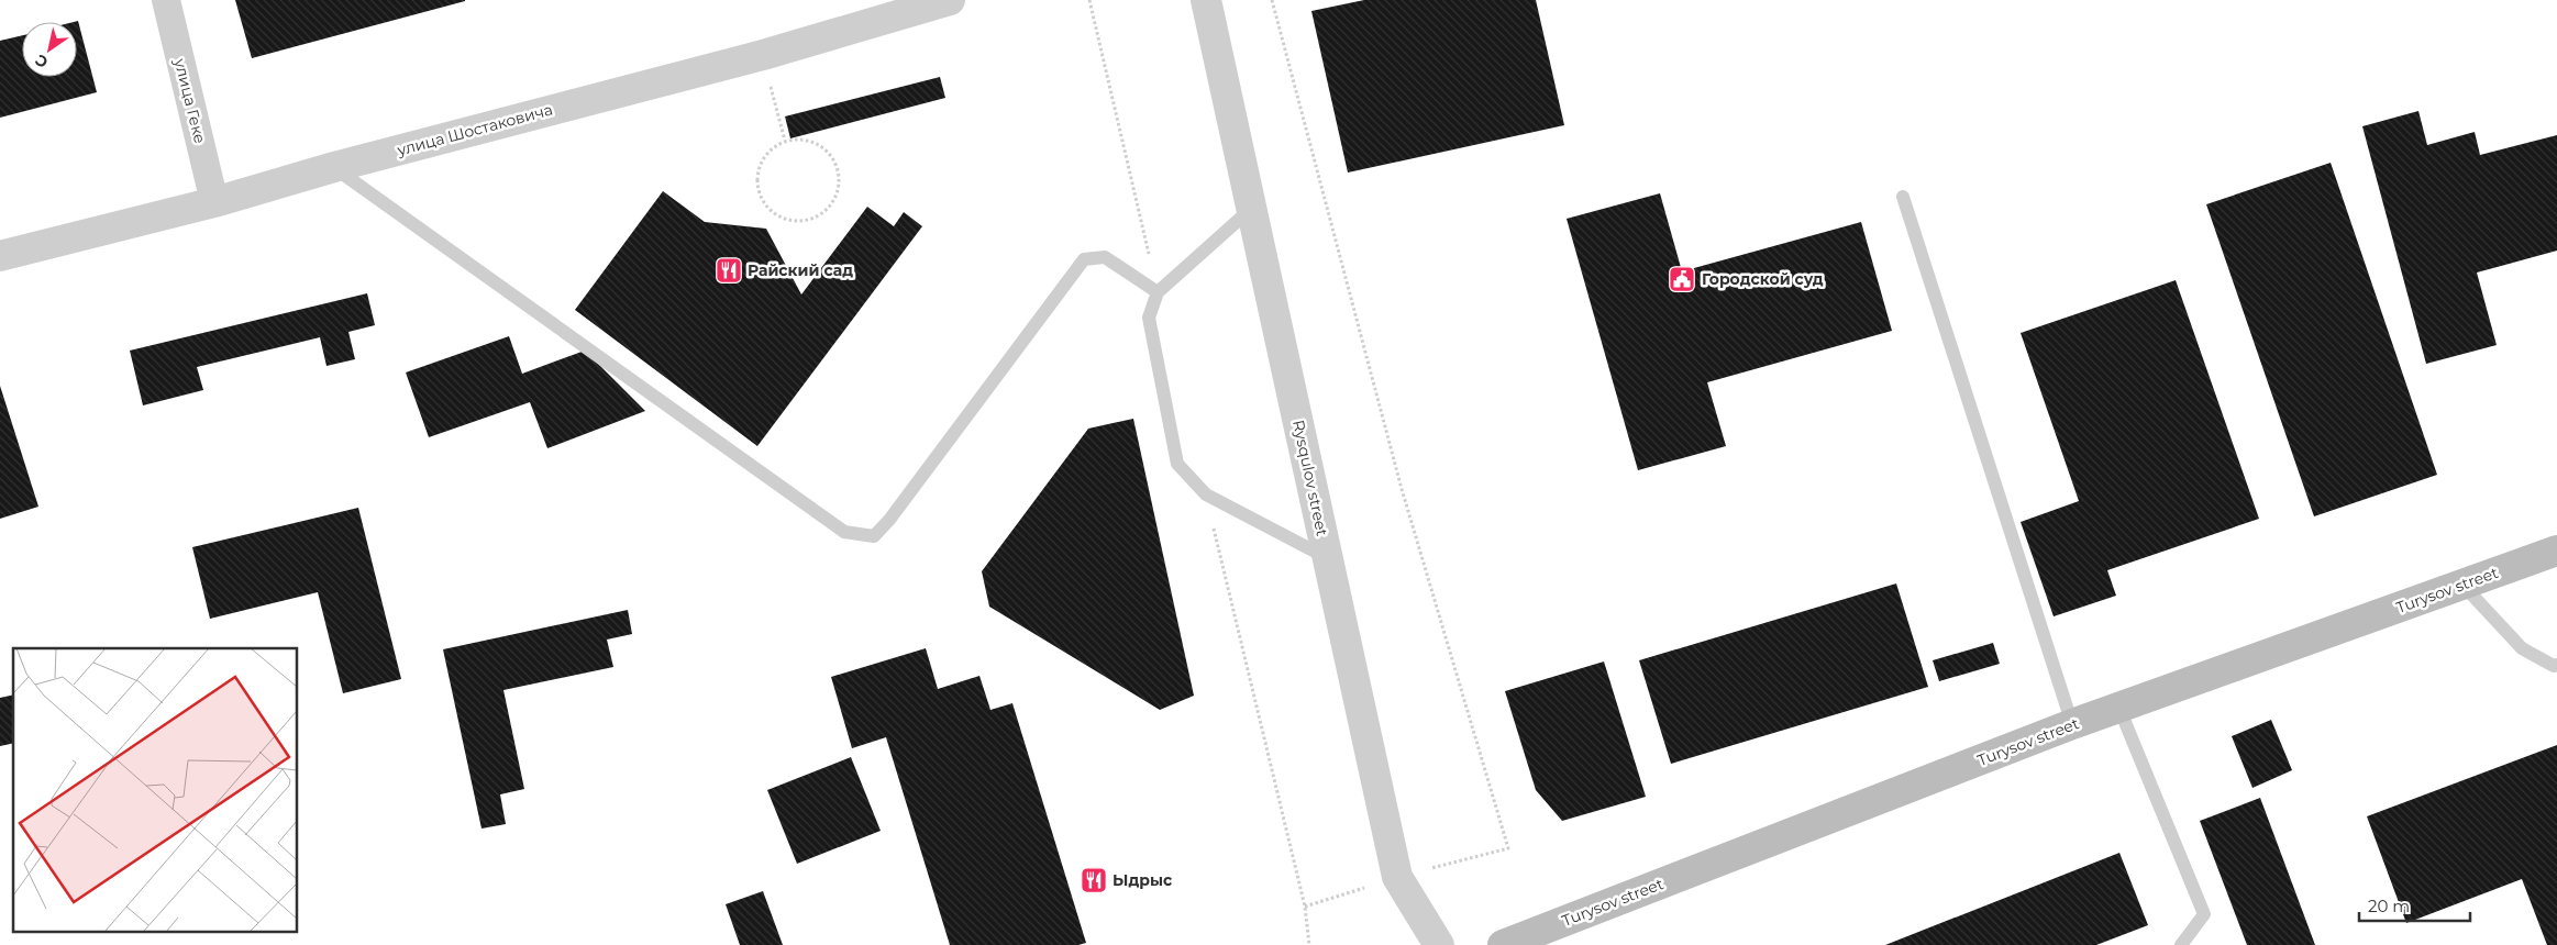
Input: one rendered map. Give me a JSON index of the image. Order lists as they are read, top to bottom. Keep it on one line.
{"streets":{"main road":["Turysov street"],"street":["улица Геке","улица Шостаковича","Rysqulov street"]},"crossings":[["улица Геке","улица Шостаковича"]],"places":{"restaurant":["Райский сад","Ыдрыс"],"public building":["Городской суд"]},"scale_bar":"20 m","north":"bottom left"}
